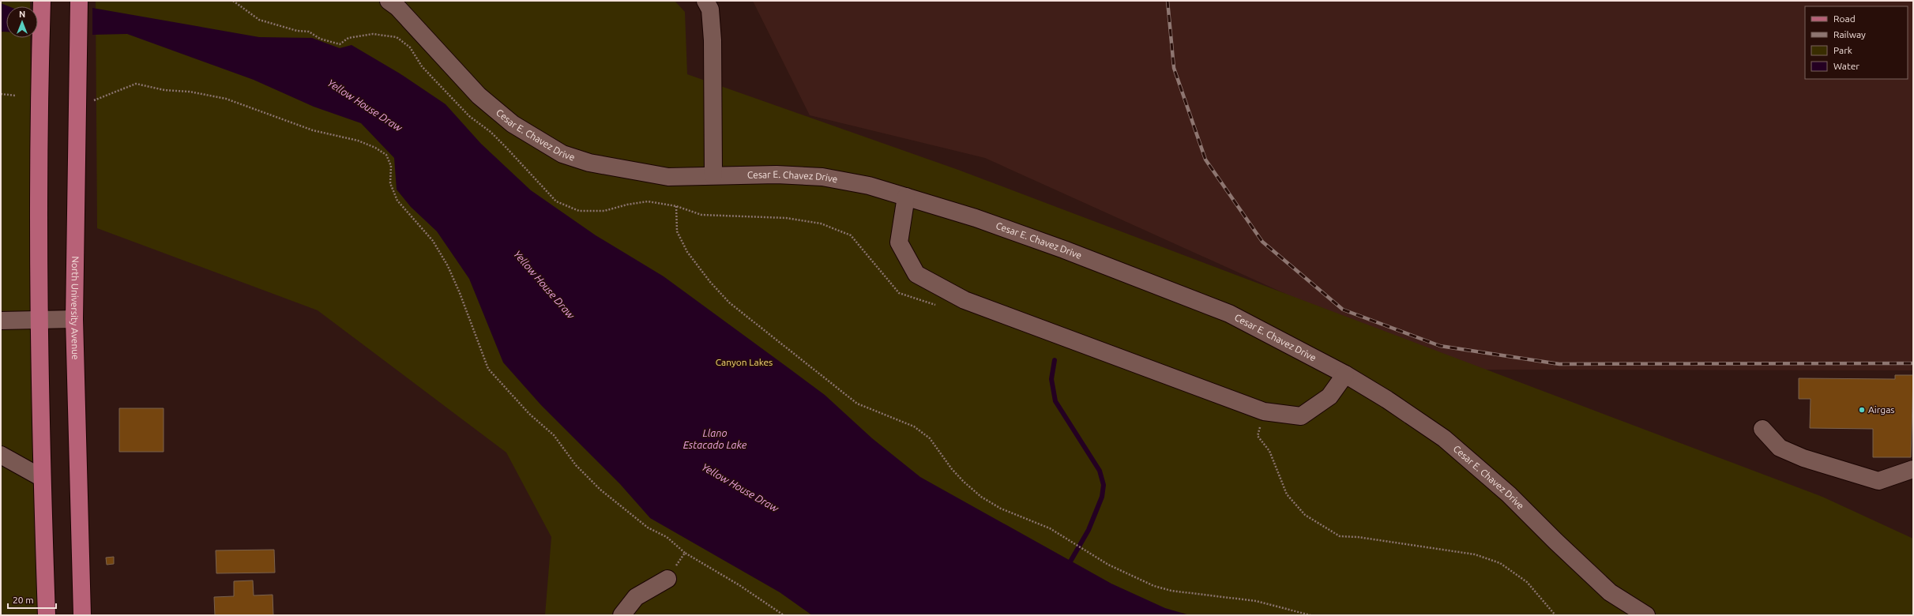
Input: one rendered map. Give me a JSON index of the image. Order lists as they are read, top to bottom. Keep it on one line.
{"streets":{"main road":["North University Avenue"],"street":["Cesar E. Chavez Drive"]},"water":["Yellow House Draw","Llano Estacado Lake"],"parks":["Canyon Lakes"],"places":["Airgas"],"legend":["Road","Railway","Park","Water"],"scale_bar":"20 m","north":"top"}
